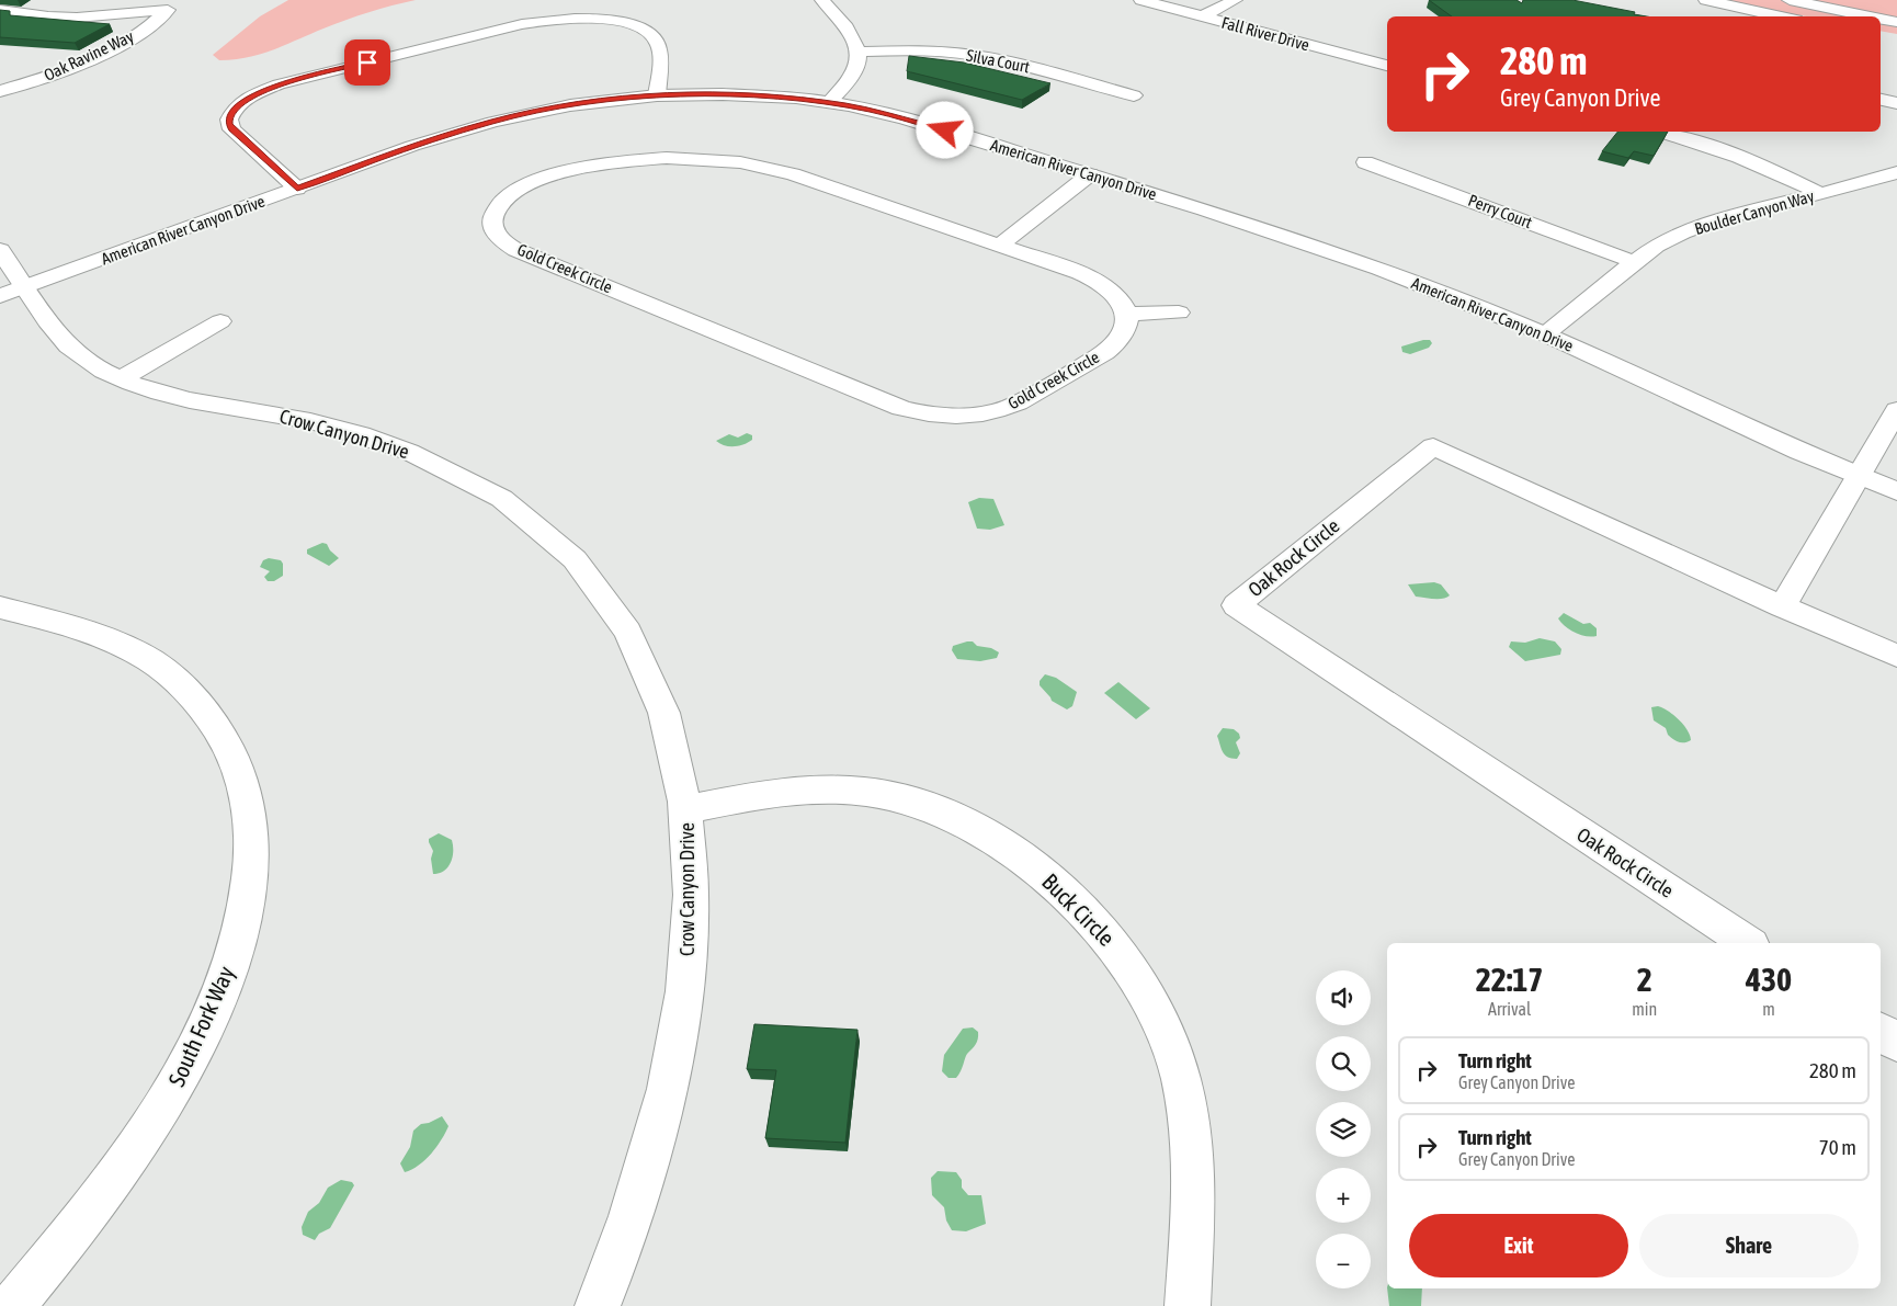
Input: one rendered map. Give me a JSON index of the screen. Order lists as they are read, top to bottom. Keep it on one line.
{"streets":{"street":["Fall River Drive","Oak Ravine Way","Silva Court","American River Canyon Drive","Perry Court","Boulder Canyon Way","Gold Creek Circle","Crow Canyon Drive","Oak Rock Circle","Buck Circle","South Fork Way"]},"crossings":[["American River Canyon Drive","Boulder Canyon Way"],["American River Canyon Drive","Crow Canyon Drive"],["Perry Court","Boulder Canyon Way"],["Crow Canyon Drive","Buck Circle"]],"page":{"turn":["280 m","Grey Canyon Drive"],"eta":["22:17","Arrival","2","min","430","m"],"map_buttons":["+","−"],"list":[{"name":"Turn right","note":"Grey Canyon Drive","value":"280 m"},{"name":"Turn right","note":"Grey Canyon Drive","value":"70 m"}],"buttons":["Exit","Share"]}}
